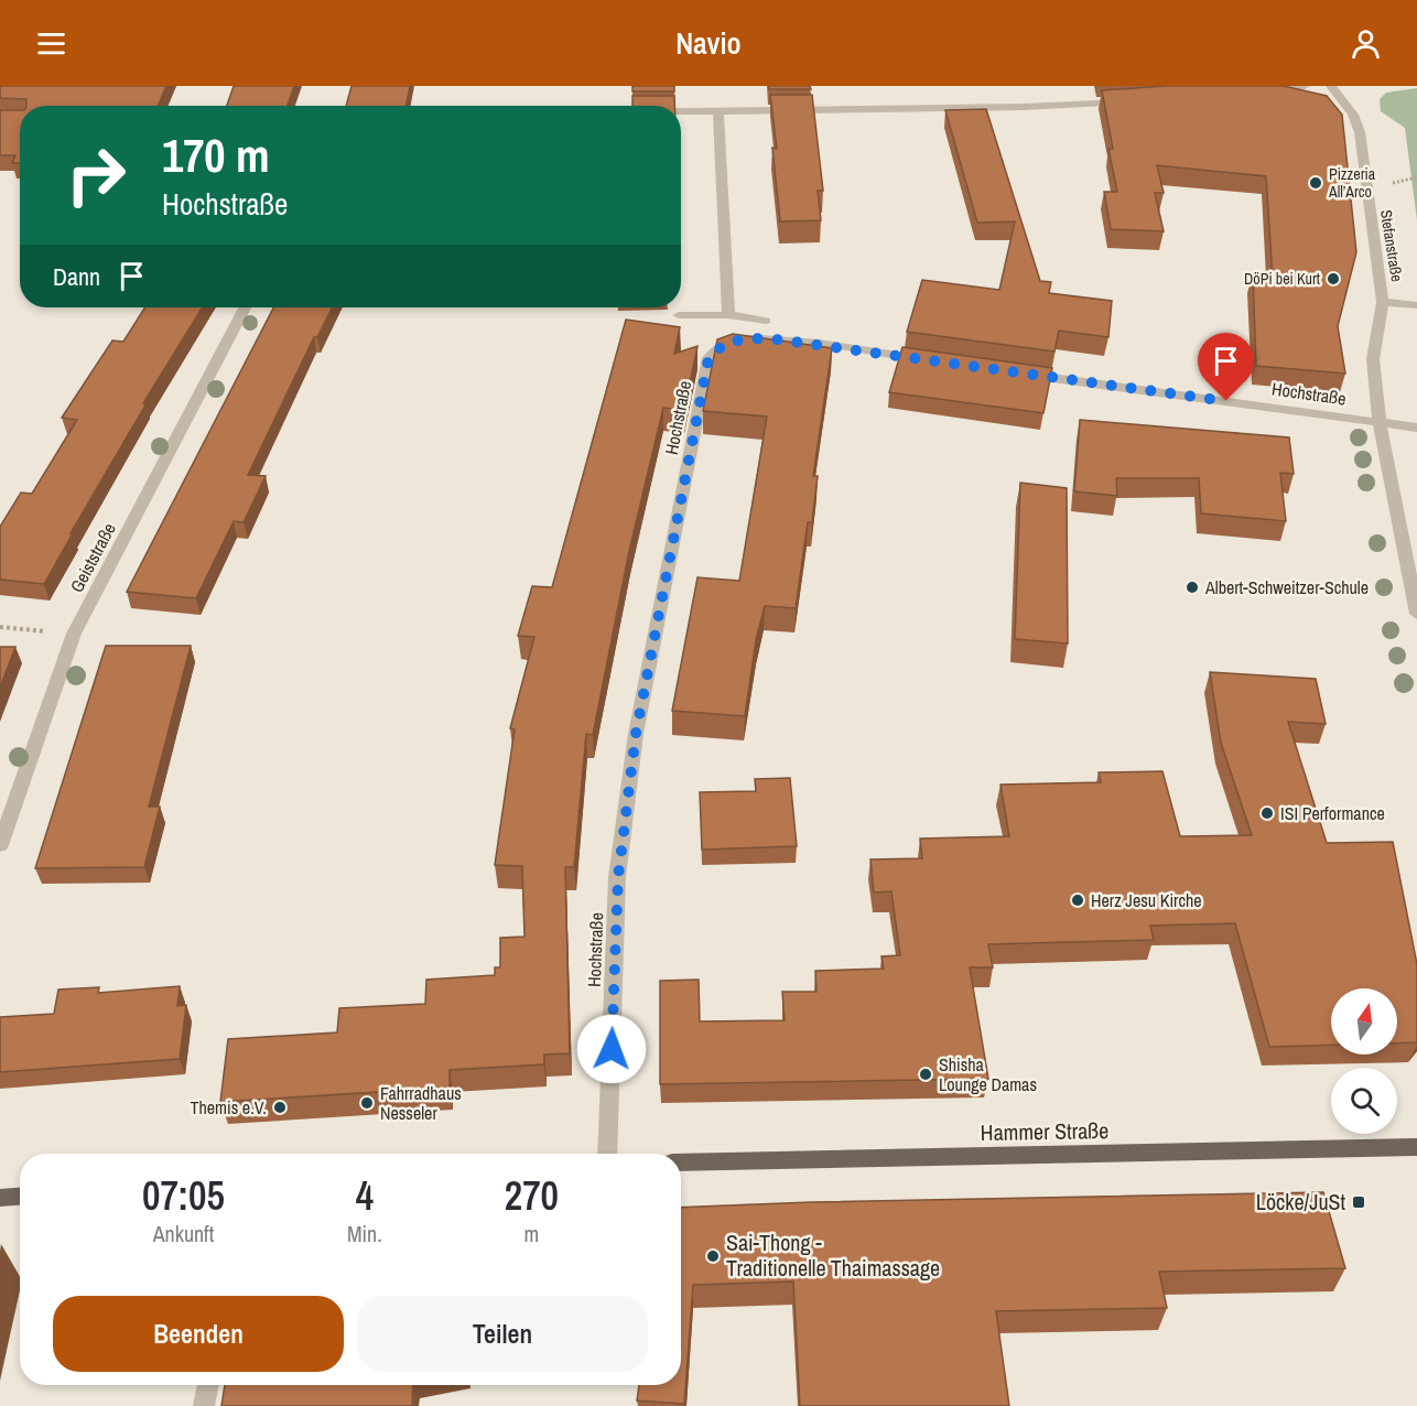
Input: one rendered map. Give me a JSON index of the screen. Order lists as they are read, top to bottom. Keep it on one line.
{"streets":{"main road":["Hammer Straße"],"street":["Stefanstraße","Hochstraße","Geiststraße"]},"crossings":[["Stefanstraße","Hochstraße"]],"places":{"other":["Pizzeria All’Arco","DöPi bei Kurt","Albert-Schweitzer-Schule","ISI Performance","Herz Jesu Kirche","Shisha Lounge Damas","Fahrradhaus Nesseler","Themis e.V.","Sai-Thong - Traditionelle Thaimassage"],"transit":["Löcke/JuSt"]},"north":"top","page":{"header":"Navio","turn":["170 m","Hochstraße"],"then":"Dann","eta":["07:05","Ankunft","4","Min.","270","m"],"buttons":["Beenden","Teilen"]}}
